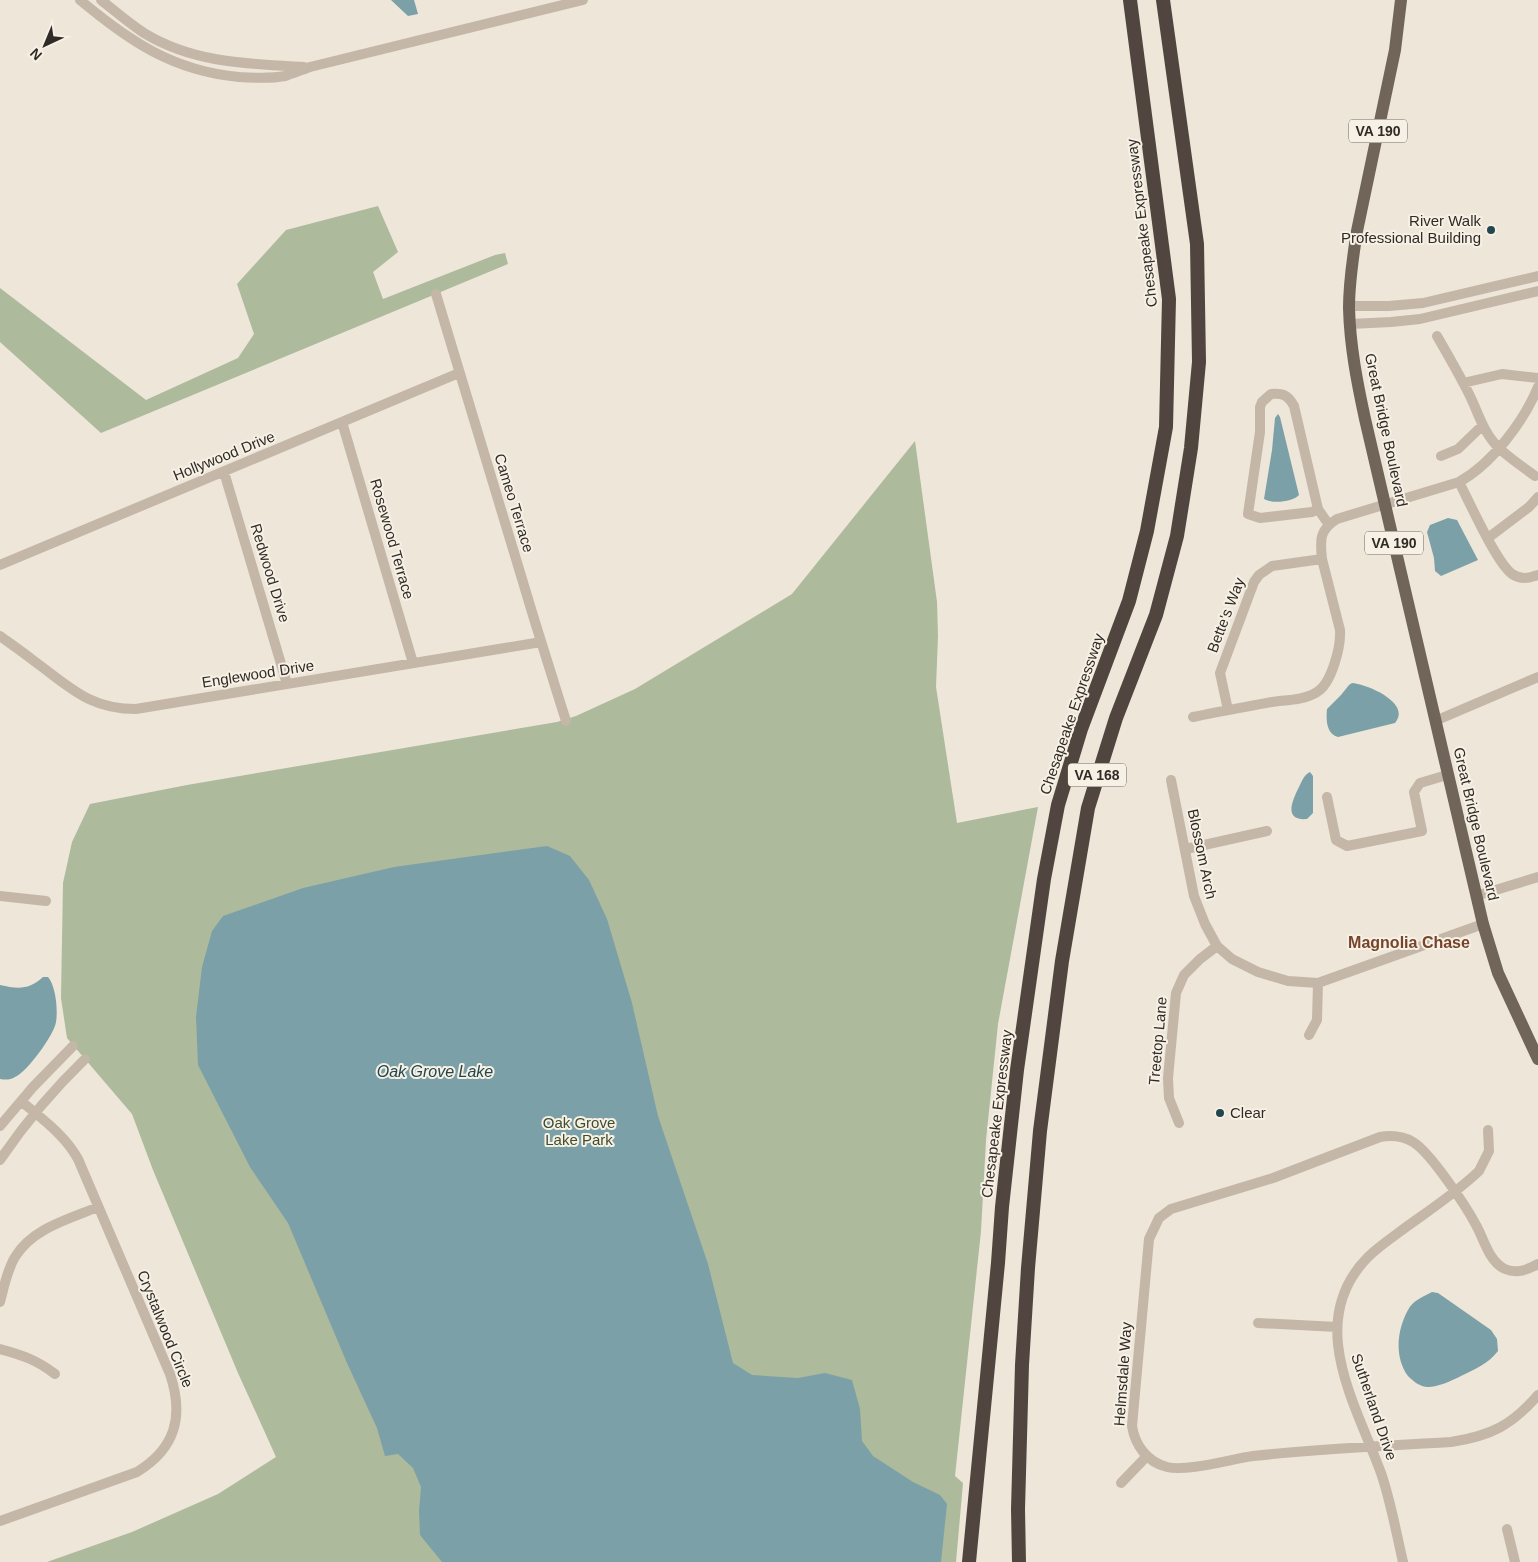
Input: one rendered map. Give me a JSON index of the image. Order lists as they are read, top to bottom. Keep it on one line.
{"streets":{"highway":["Chesapeake Expressway","VA 168"],"main road":["VA 190","Great Bridge Boulevard"],"street":["Hollywood Drive","Cameo Terrace","Rosewood Terrace","Redwood Drive","Bette's Way","Englewood Drive","Blossom Arch","Treetop Lane","Crystalwood Circle","Helmsdale Way","Sutherland Drive"]},"crossings":[["Great Bridge Boulevard","Blossom Arch"],["Hollywood Drive","Cameo Terrace"],["Hollywood Drive","Rosewood Terrace"],["Hollywood Drive","Redwood Drive"],["Cameo Terrace","Englewood Drive"],["Rosewood Terrace","Englewood Drive"],["Redwood Drive","Englewood Drive"],["Blossom Arch","Treetop Lane"],["Helmsdale Way","Sutherland Drive"]],"districts":["Magnolia Chase"],"water":["Oak Grove Lake"],"parks":["Oak Grove Lake Park"],"places":["River Walk Professional Building","Clear"],"north":"bottom left"}
